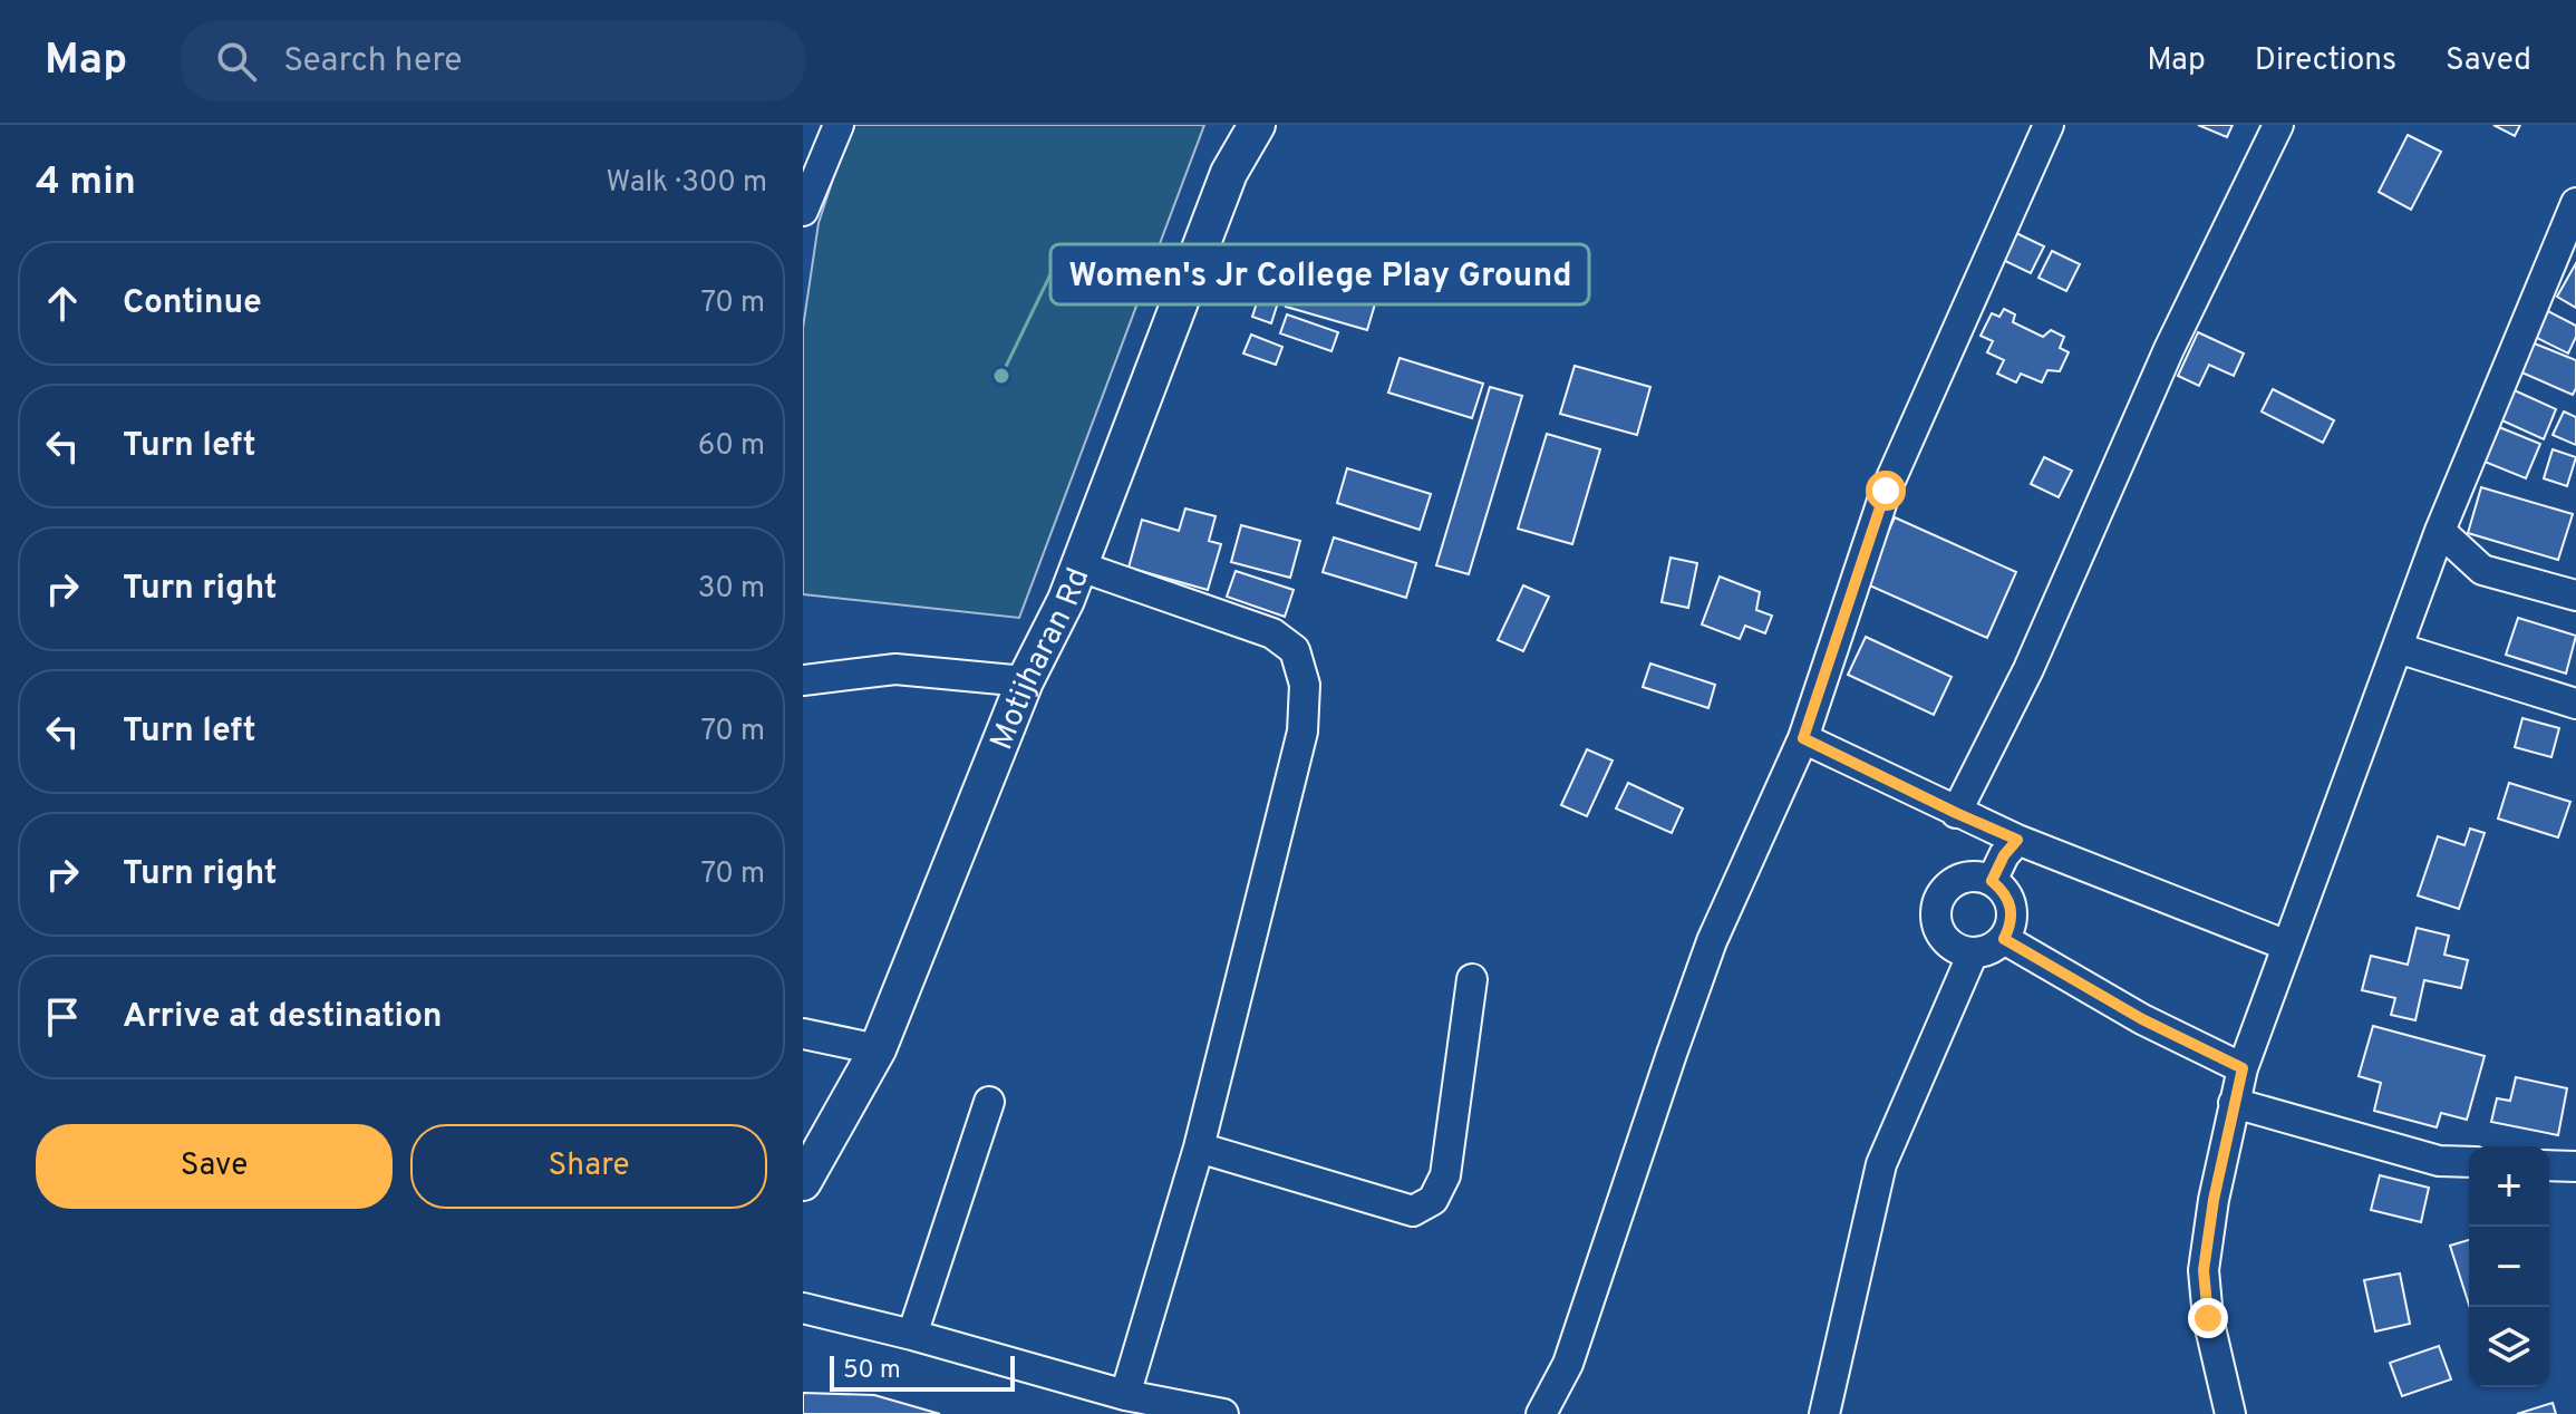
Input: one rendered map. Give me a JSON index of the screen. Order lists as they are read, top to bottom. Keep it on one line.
{"streets":{"main road":["Motijharan Rd"]},"places":["Women's Jr College Play Ground"],"scale_bar":"50 m","page":{"header":"Map","search":"Search here","nav":["Map","Directions","Saved"],"heading":["4 min","Walk · 300 m"],"list":[["Continue","70 m"],["Turn left","60 m"],["Turn right","30 m"],["Turn left","70 m"],["Turn right","70 m"],"Arrive at destination"],"buttons":["Save","Share"],"map_buttons":["+","−"],"scale":"50 m"}}
